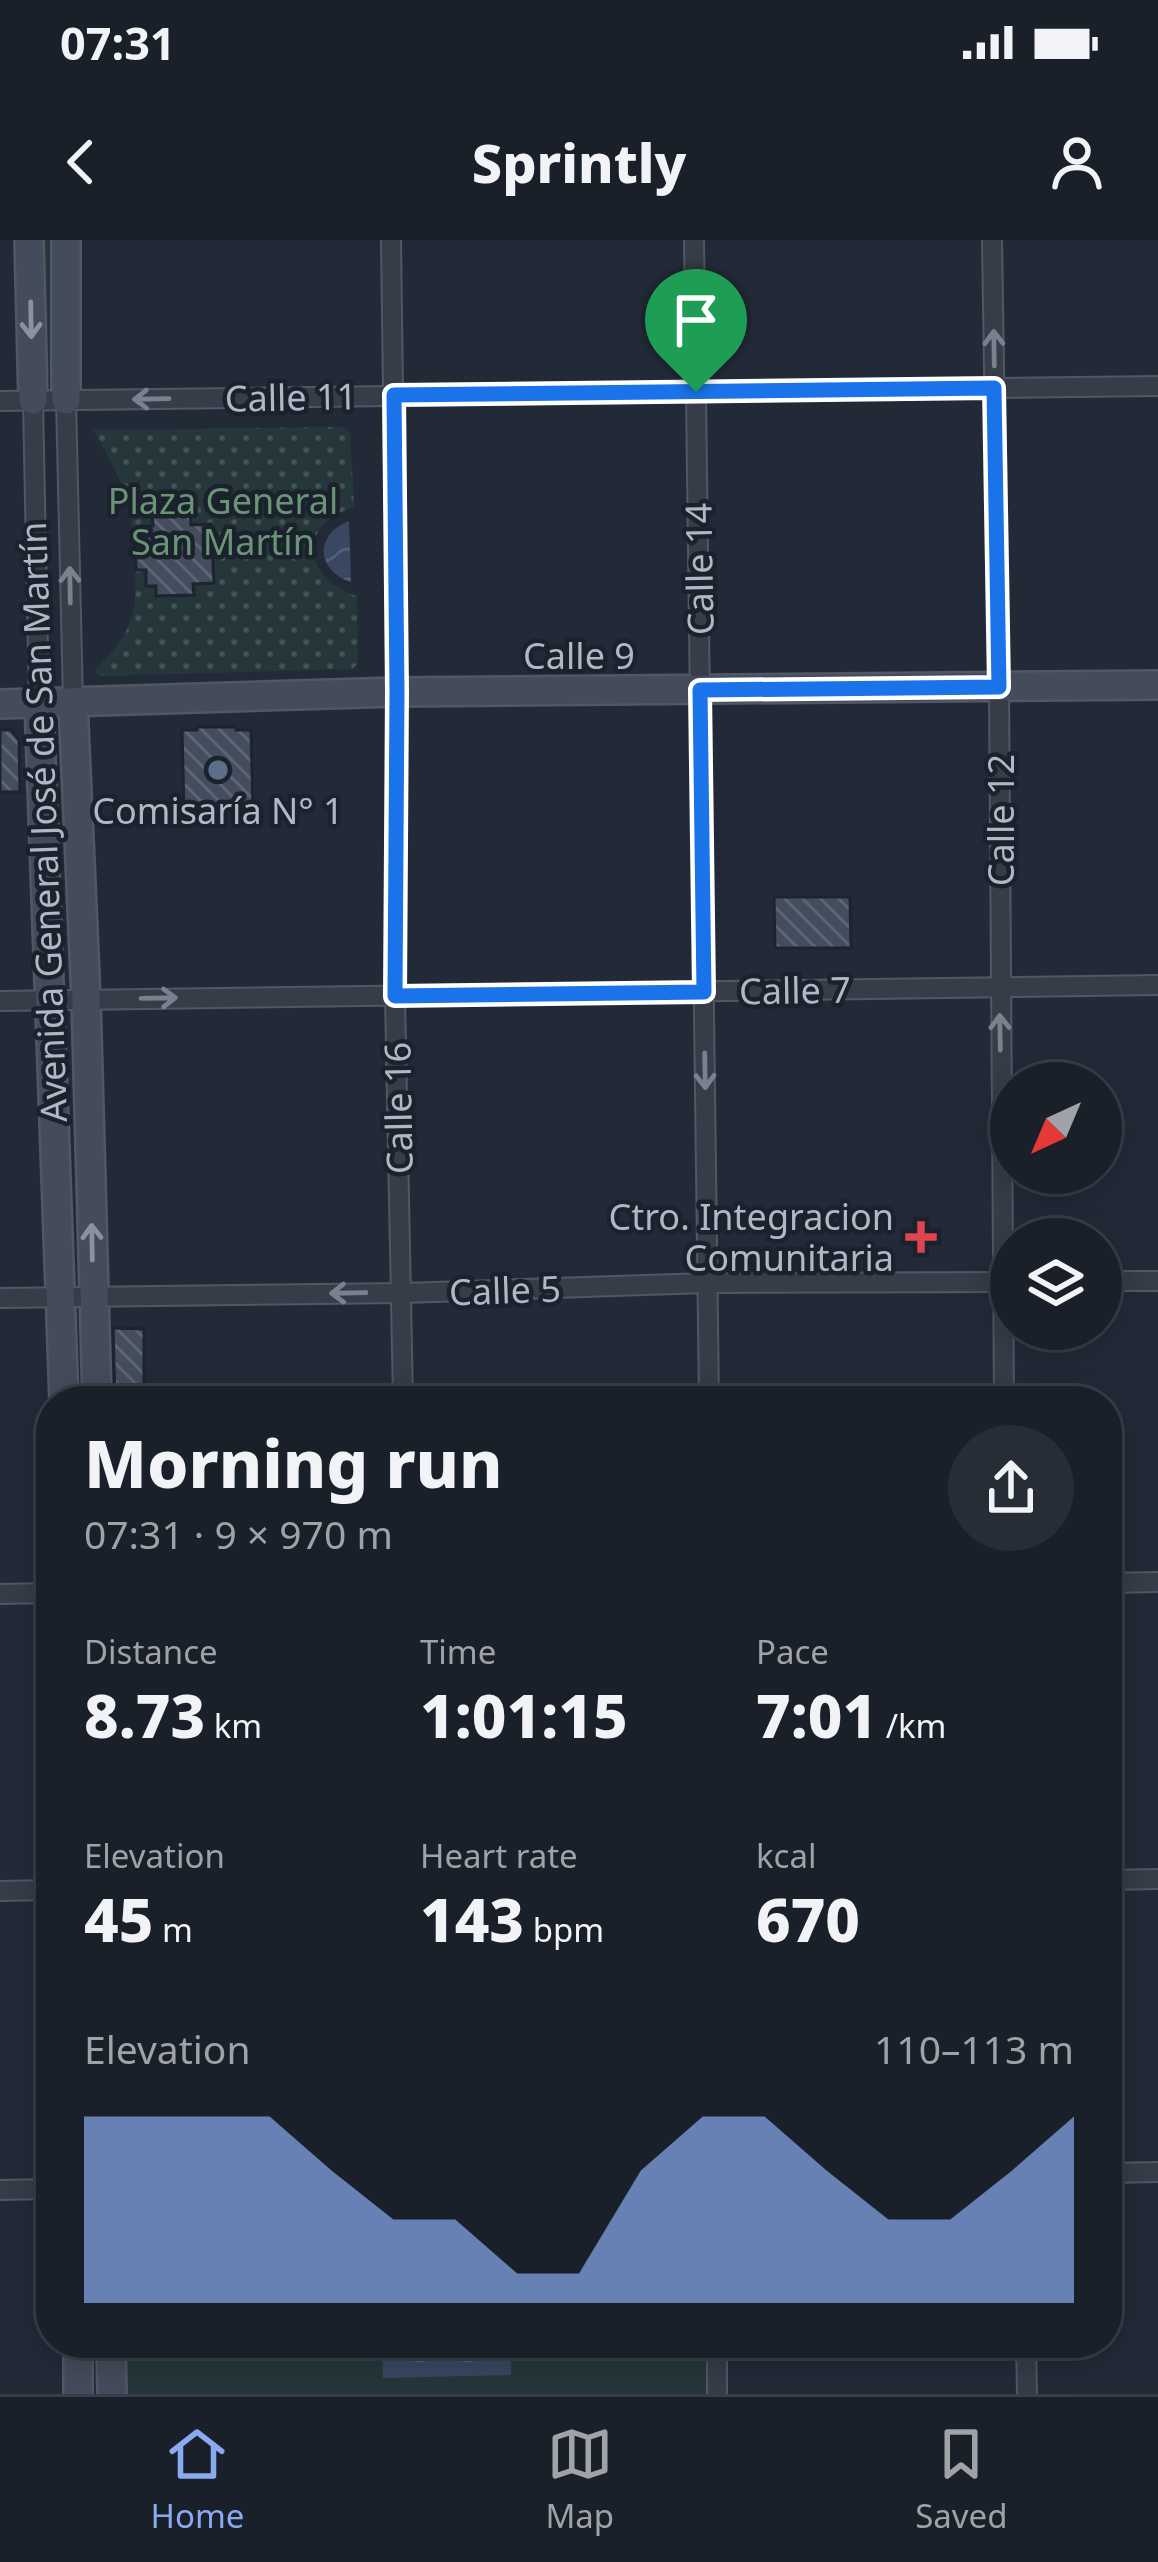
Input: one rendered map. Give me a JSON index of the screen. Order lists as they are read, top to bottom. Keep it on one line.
{"streets":{"main road":["Calle 9","Avenida General José de San Martín"],"street":["Calle 11","Calle 14","Calle 12","Calle 7","Calle 16","Calle 5"]},"crossings":[["Calle 11","Calle 14"],["Calle 11","Calle 12"],["Calle 11","Avenida General José de San Martín"],["Calle 11","Calle 16"],["Calle 14","Calle 9"],["Calle 14","Calle 7"],["Calle 14","Calle 5"],["Calle 9","Calle 12"],["Calle 9","Avenida General José de San Martín"],["Calle 9","Calle 16"],["Calle 12","Calle 7"],["Avenida General José de San Martín","Calle 7"],["Avenida General José de San Martín","Calle 5"],["Calle 7","Calle 16"],["Calle 16","Calle 5"]],"one_way":["Calle 12"],"parks":["Plaza General San Martín"],"places":{"other":["Comisaría N° 1"],"health":["Ctro. Integracion Comunitaria"]},"north":"bottom left","page":{"status":"07:31","header":"Sprintly","heading":["Morning run","07:31 · 9 × 970 m"],"stats":[["Distance","8.73 km"],["Time","1:01:15"],["Pace","7:01 /km"],["Elevation","45 m"],["Heart rate","143 bpm"],["kcal","670"]],"chart":["Elevation","110–113 m"],"tabs":["Home","Map","Saved"]}}
